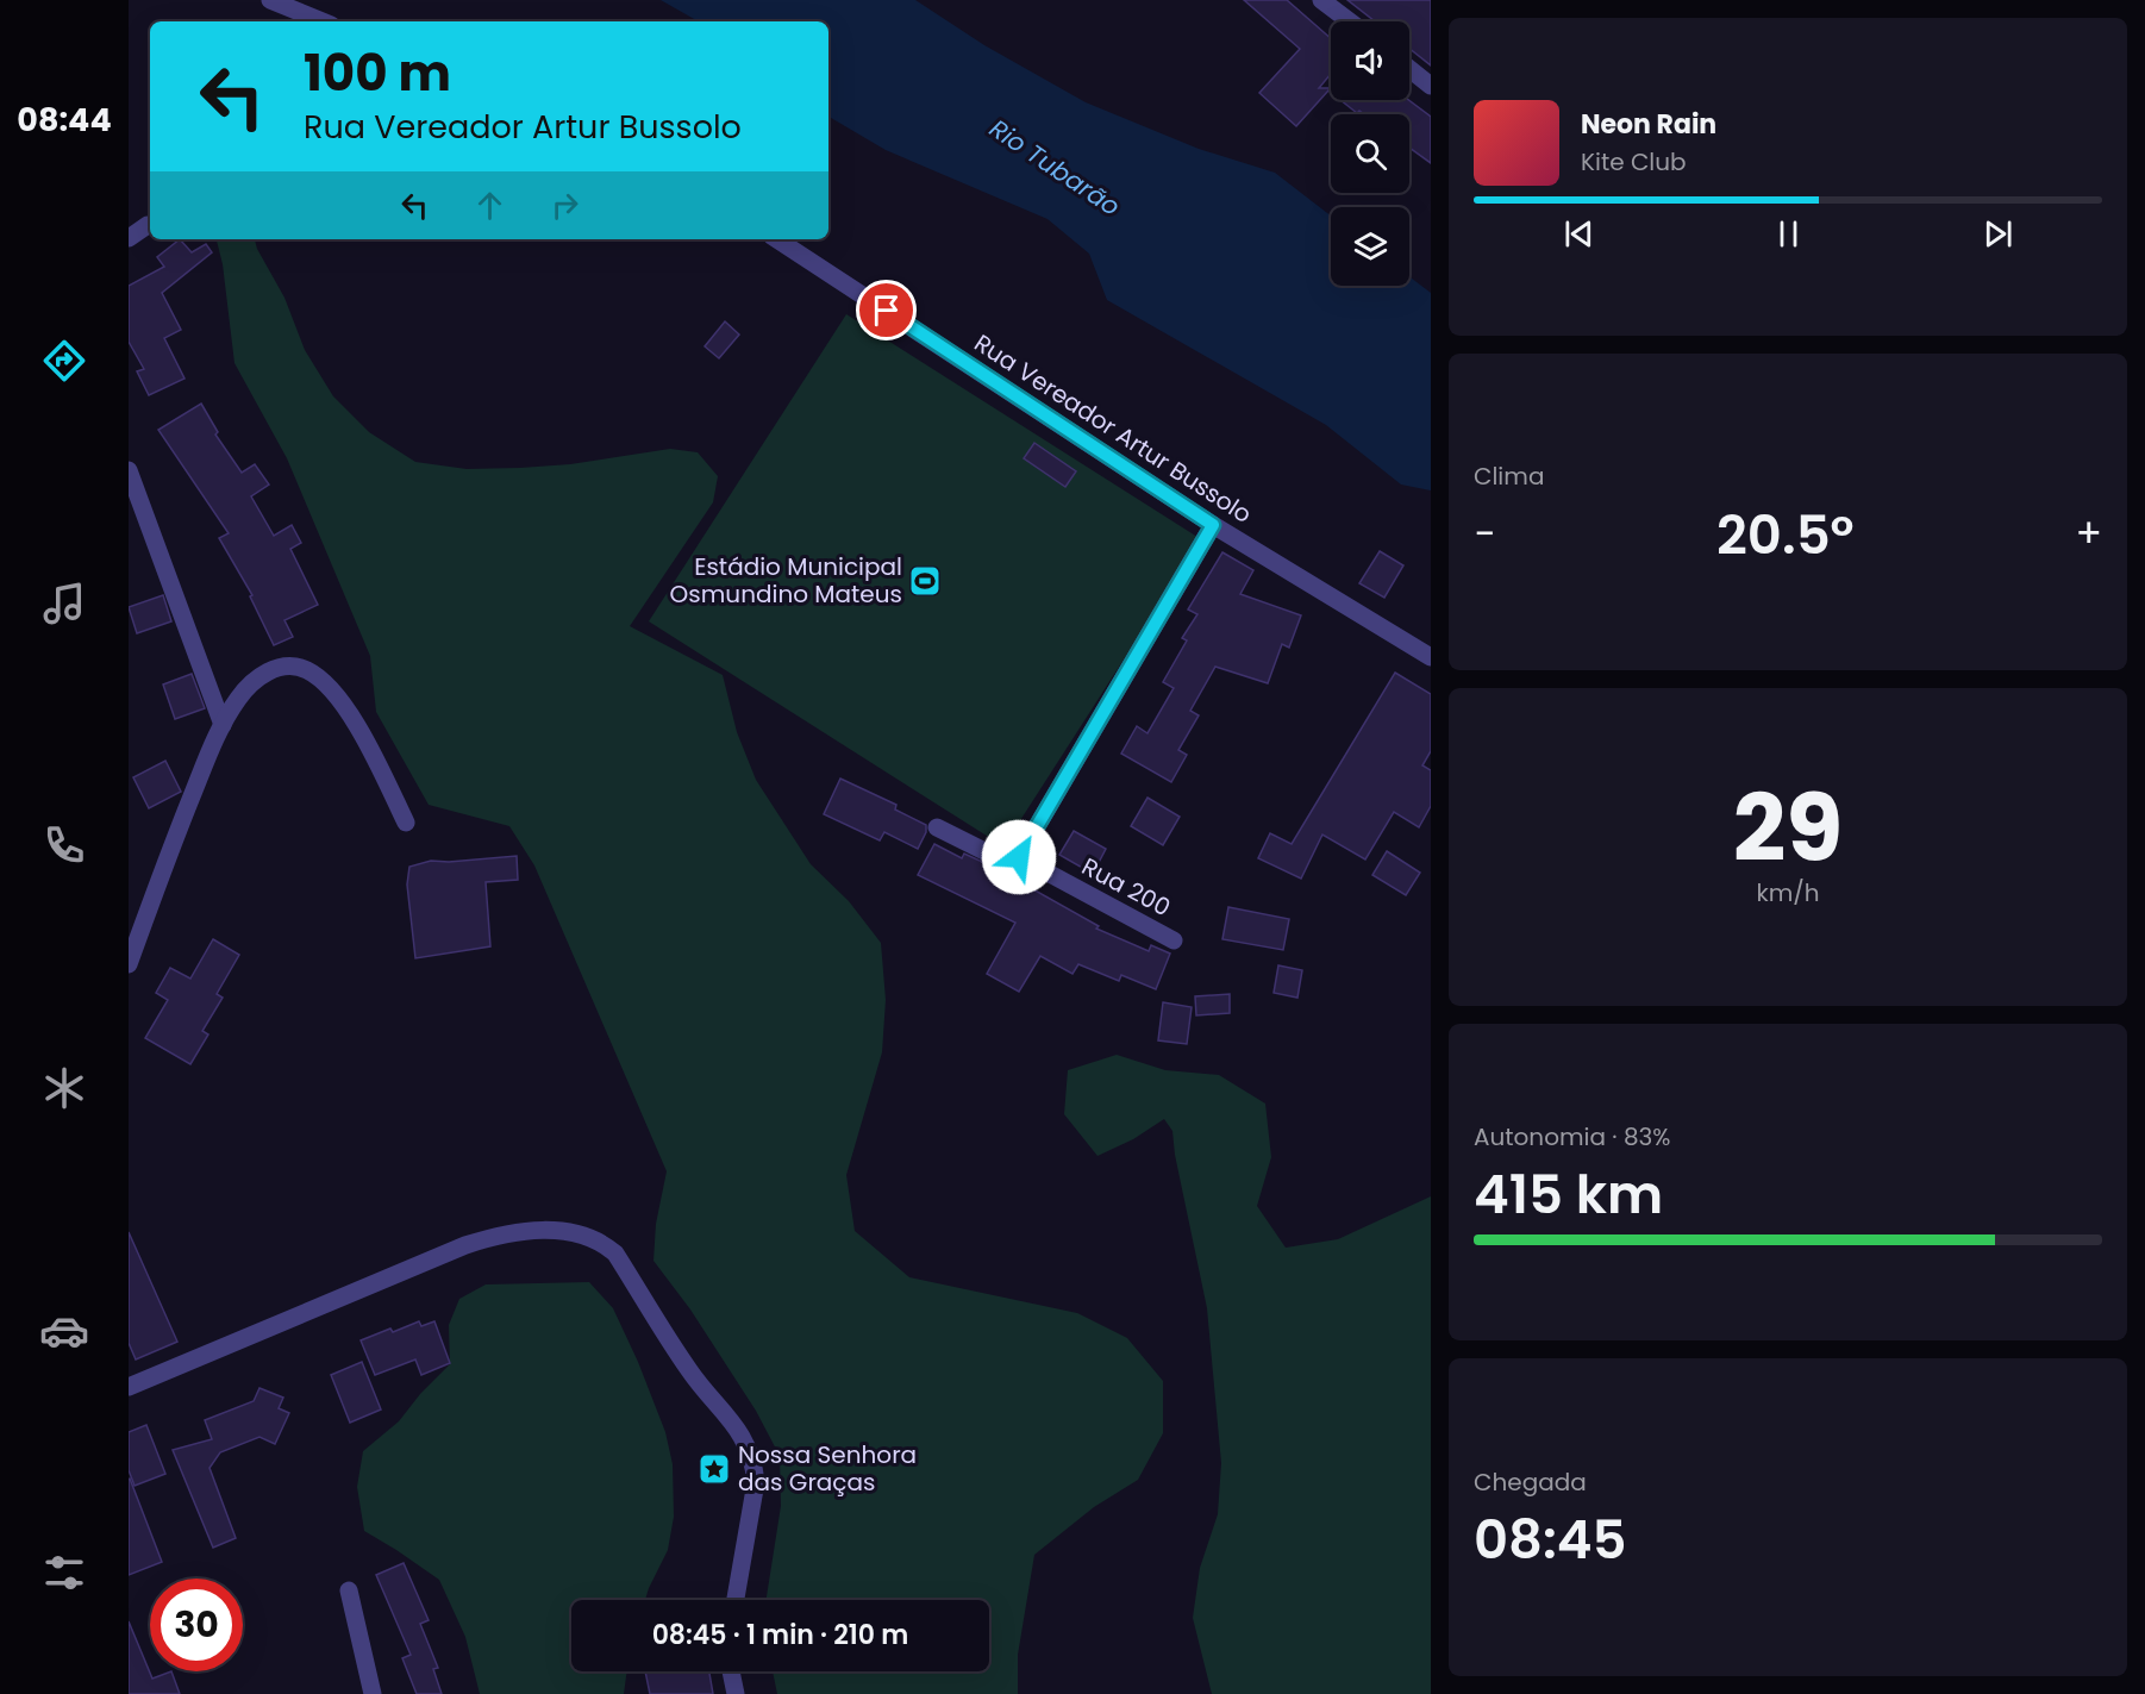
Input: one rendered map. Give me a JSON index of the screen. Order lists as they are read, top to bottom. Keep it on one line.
{"streets":{"street":["Rua Vereador Artur Bussolo","Rua 200"]},"water":["Rio Tubarão"],"places":{"sports":["Estádio Municipal Osmundino Mateus"],"place":["Nossa Senhora das Graças"]},"page":{"tabs":"08:44","turn":["100 m","Rua Vereador Artur Bussolo"],"song":["Neon Rain","Kite Club"],"tile":["Clima",["29","km/h"],["Autonomia · 83%","415 km"],["Chegada","08:45"]],"heat":["−","20.5°","+"],"limit":"30","trip":"08:45 · 1 min · 210 m"}}
